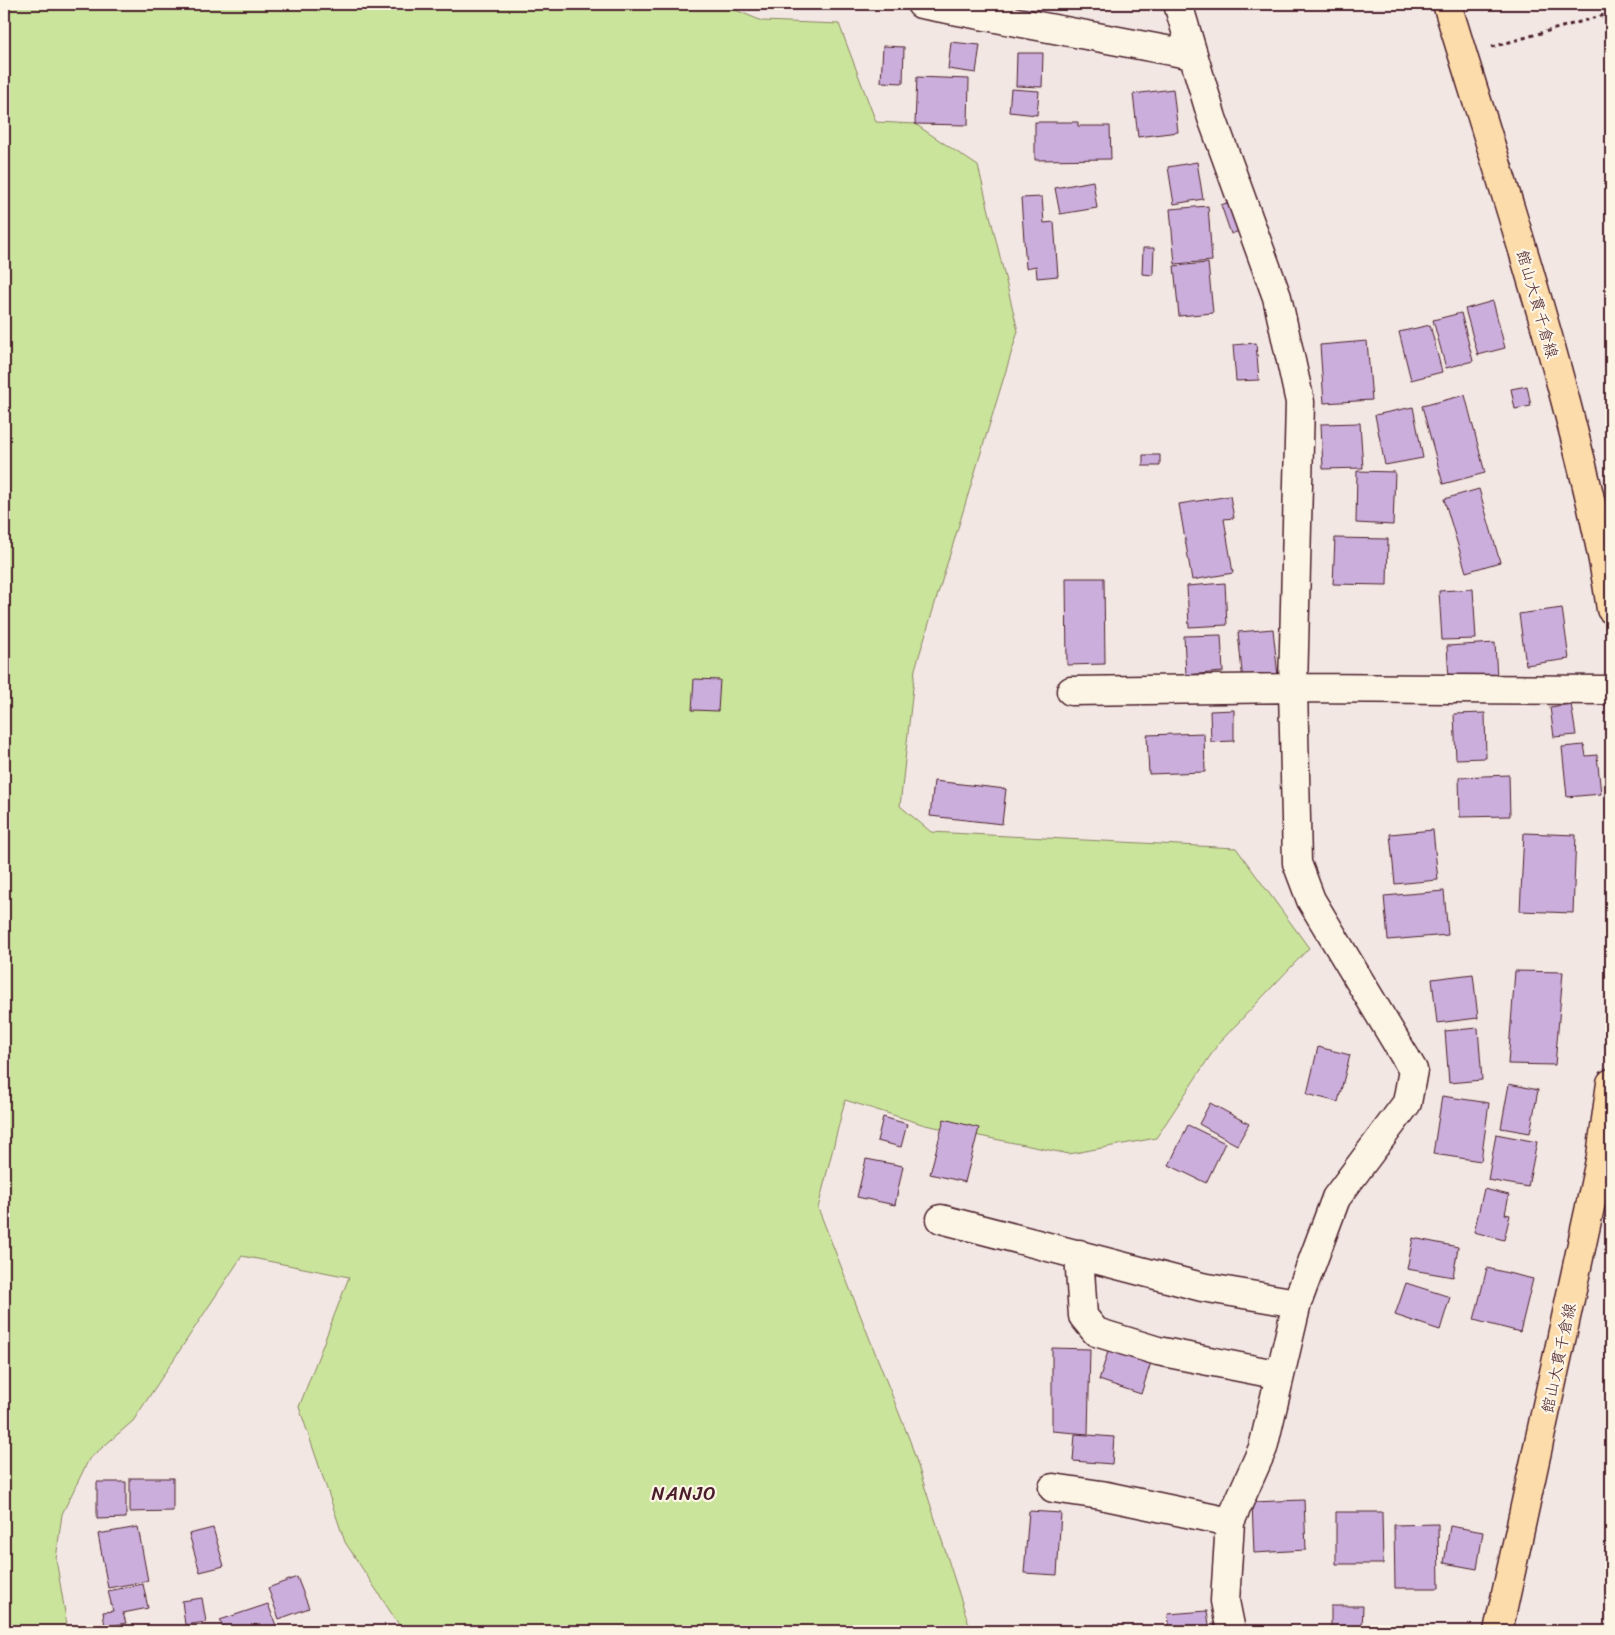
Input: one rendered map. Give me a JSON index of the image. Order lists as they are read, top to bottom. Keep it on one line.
{"streets":{"main road":["館山大貫千倉線"]},"districts":["NANJO"]}
